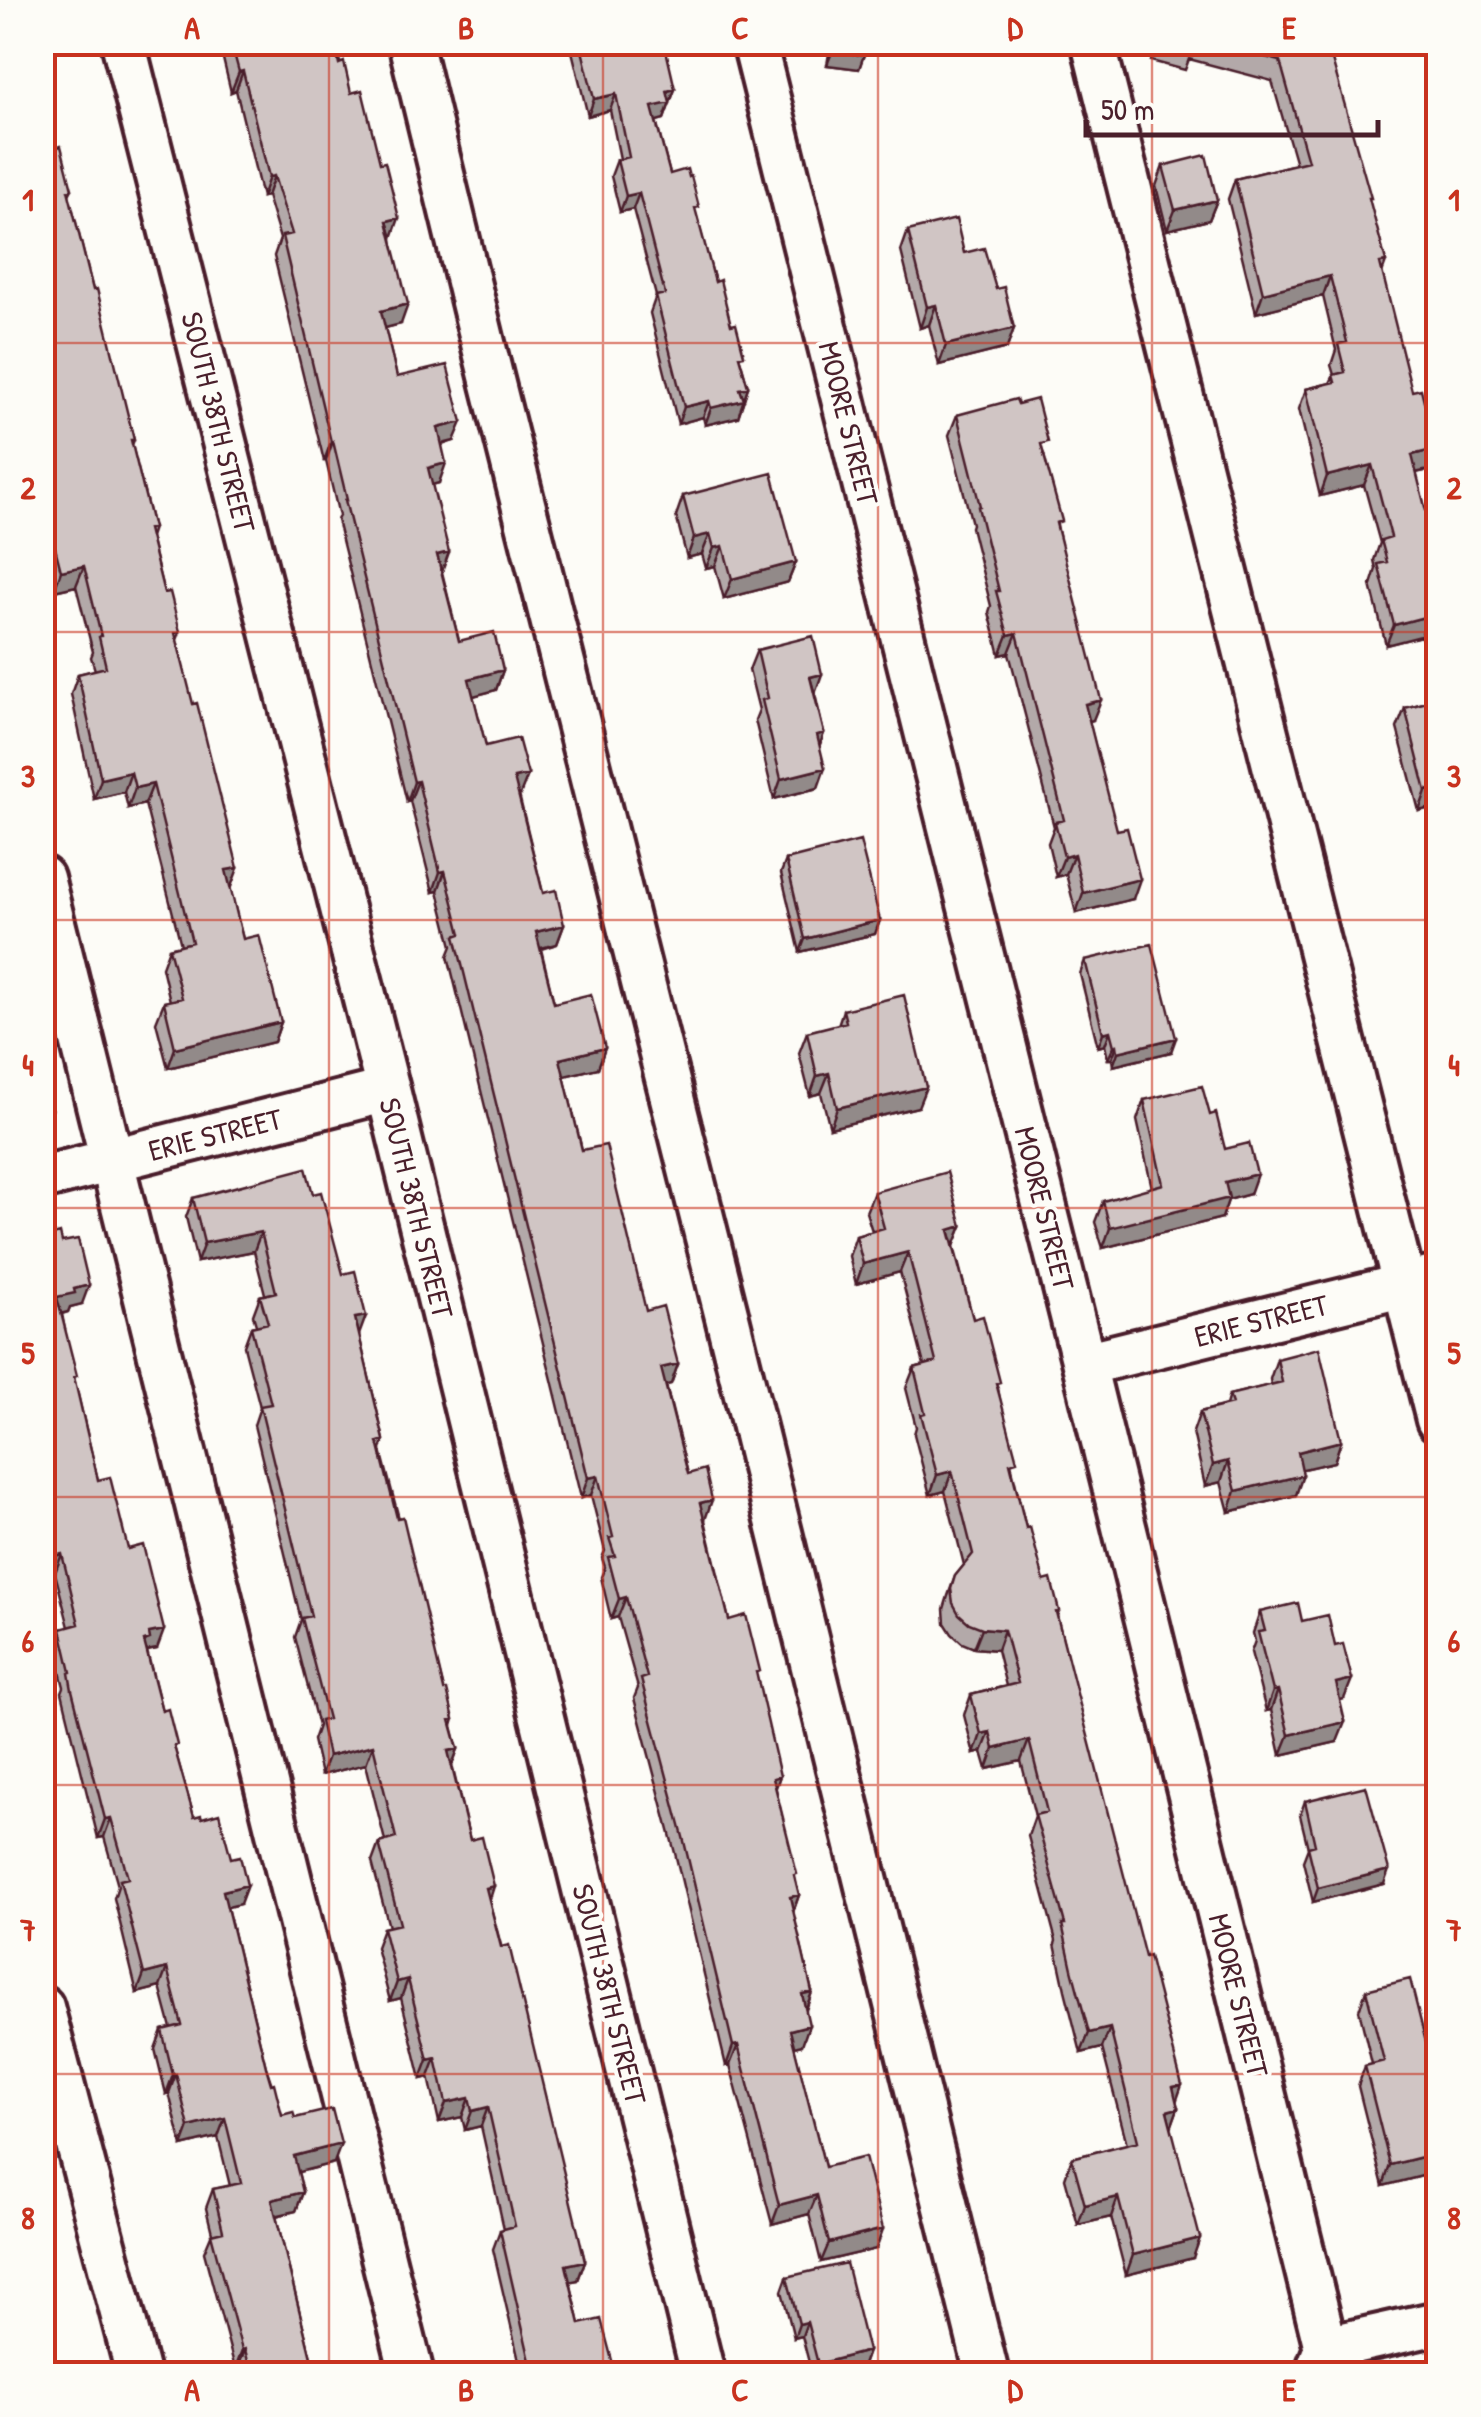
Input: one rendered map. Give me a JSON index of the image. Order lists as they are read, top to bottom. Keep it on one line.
{"streets":{"street":["SOUTH 38TH STREET","MOORE STREET","ERIE STREET"]},"crossings":[["SOUTH 38TH STREET","ERIE STREET"],["MOORE STREET","ERIE STREET"]],"scale_bar":"50 m","grid":{"columns":["A","B","C","D","E"],"rows":["1","2","3","4","5","6","7","8"]}}
